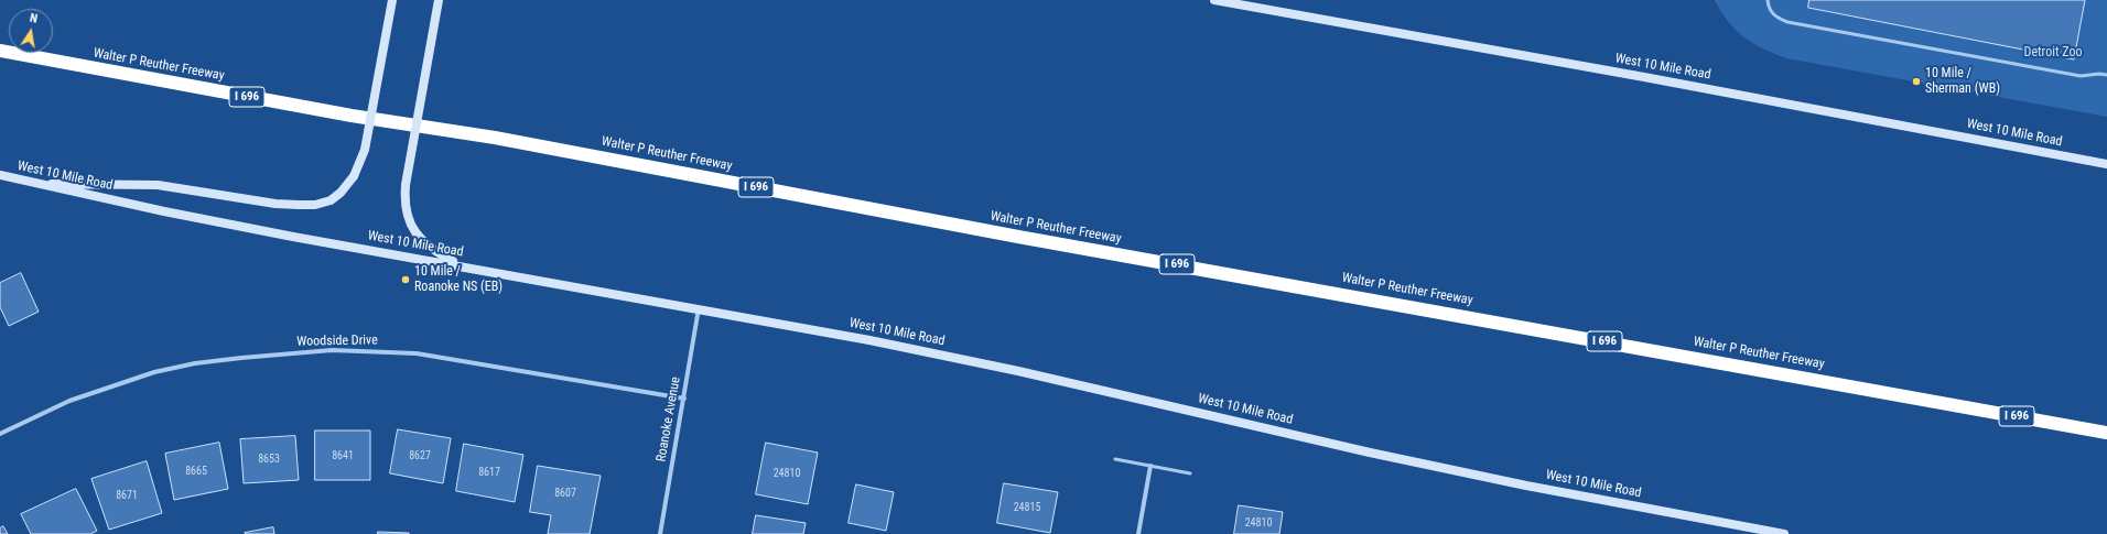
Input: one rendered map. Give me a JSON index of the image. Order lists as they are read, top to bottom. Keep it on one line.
{"streets":{"highway":["Walter P Reuther Freeway","I 696"],"main road":["West 10 Mile Road"],"street":["Woodside Drive","Roanoke Avenue"]},"crossings":[["West 10 Mile Road","Roanoke Avenue"],["Woodside Drive","Roanoke Avenue"]],"parks":["Detroit Zoo"],"places":["10 Mile / Sherman (WB)","10 Mile / Roanoke NS (EB)"],"house_numbers":["8641","8627","8653","8665","8617","24810","8607","8671","24815","24810"],"north":"top"}
